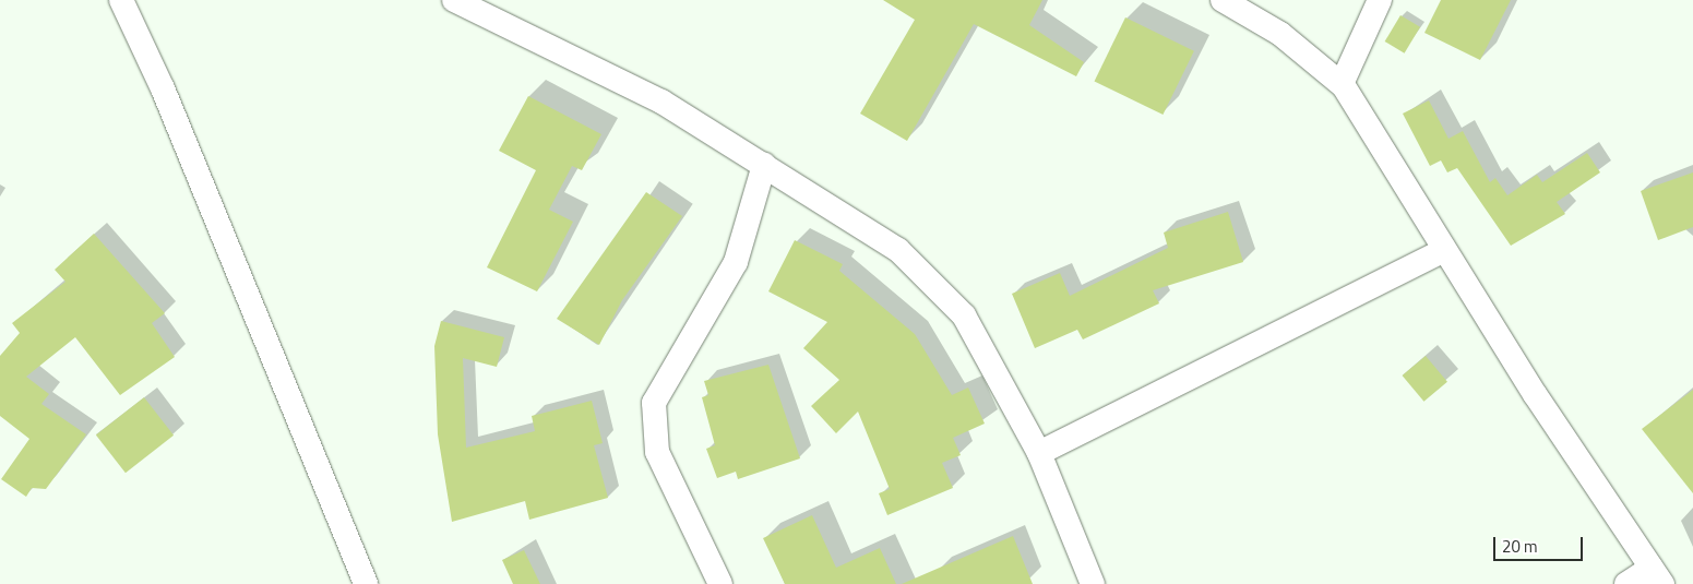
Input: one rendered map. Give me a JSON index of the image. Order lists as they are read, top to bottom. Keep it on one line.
{"scale_bar":"20 m"}
